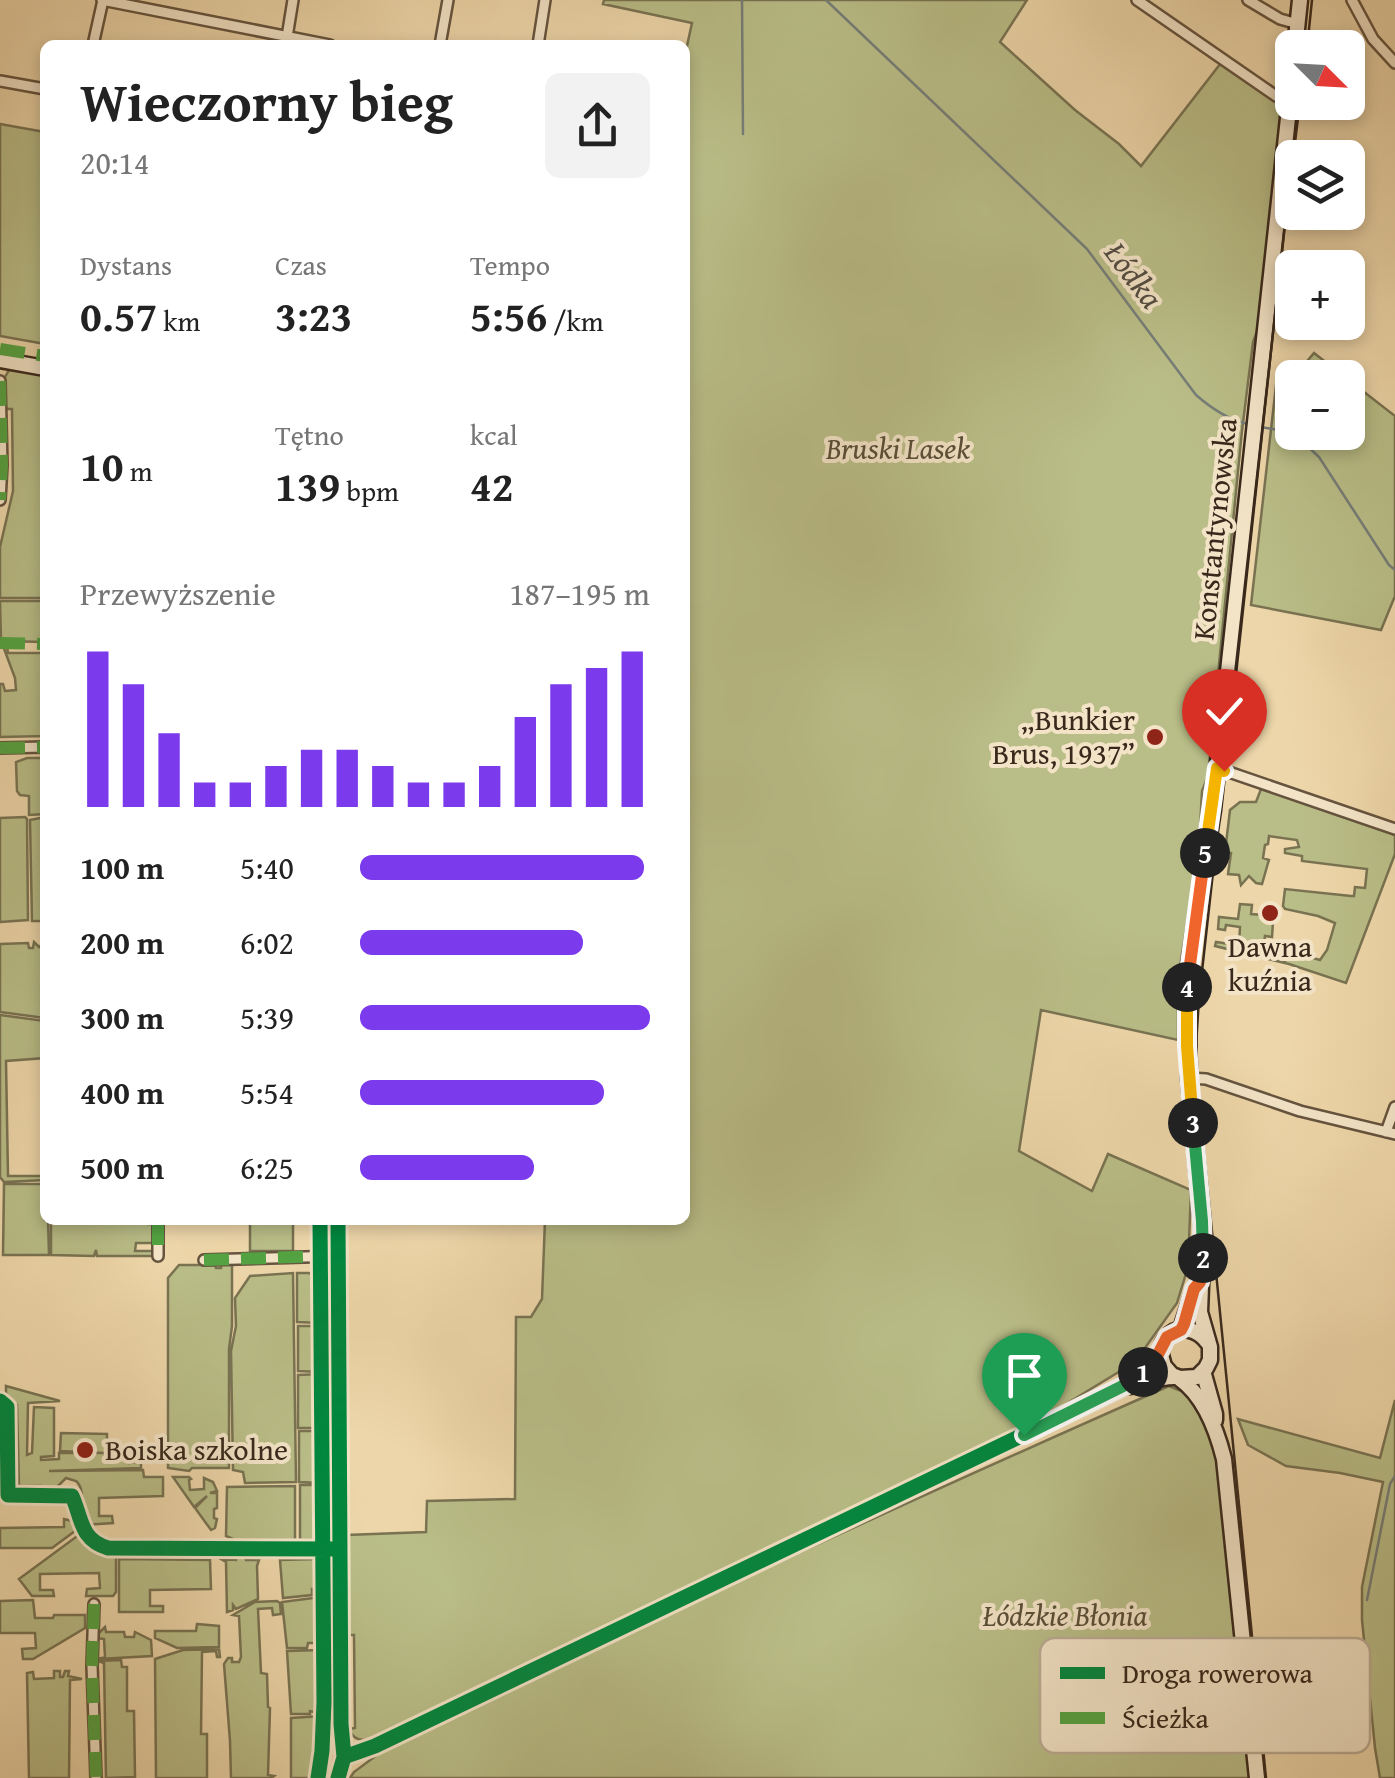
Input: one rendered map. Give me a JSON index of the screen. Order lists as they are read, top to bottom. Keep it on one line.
{"streets":{"main road":["Konstantynowska"]},"water":["Łódka"],"parks":["Bruski Lasek","Łódzkie Błonia"],"places":["„Bunkier Brus, 1937”","Dawna kuźnia","Boiska szkolne"],"legend":["Droga rowerowa","Ścieżka"],"north":"bottom right","page":{"map_buttons":["+","−"],"heading":["Wieczorny bieg","20:14"],"stats":[["Dystans","0.57 km"],["Czas","3:23"],["Tempo","5:56 /km"],["10 m"],["Tętno","139 bpm"],["kcal","42"]],"chart":["Przewyższenie","187–195 m"],"pins":["5","4","3","2","1"],"list":[{"name":"100 m","note":"5:40"},{"name":"200 m","note":"6:02"},{"name":"300 m","note":"5:39"},{"name":"400 m","note":"5:54"},{"name":"500 m","note":"6:25"}]}}
